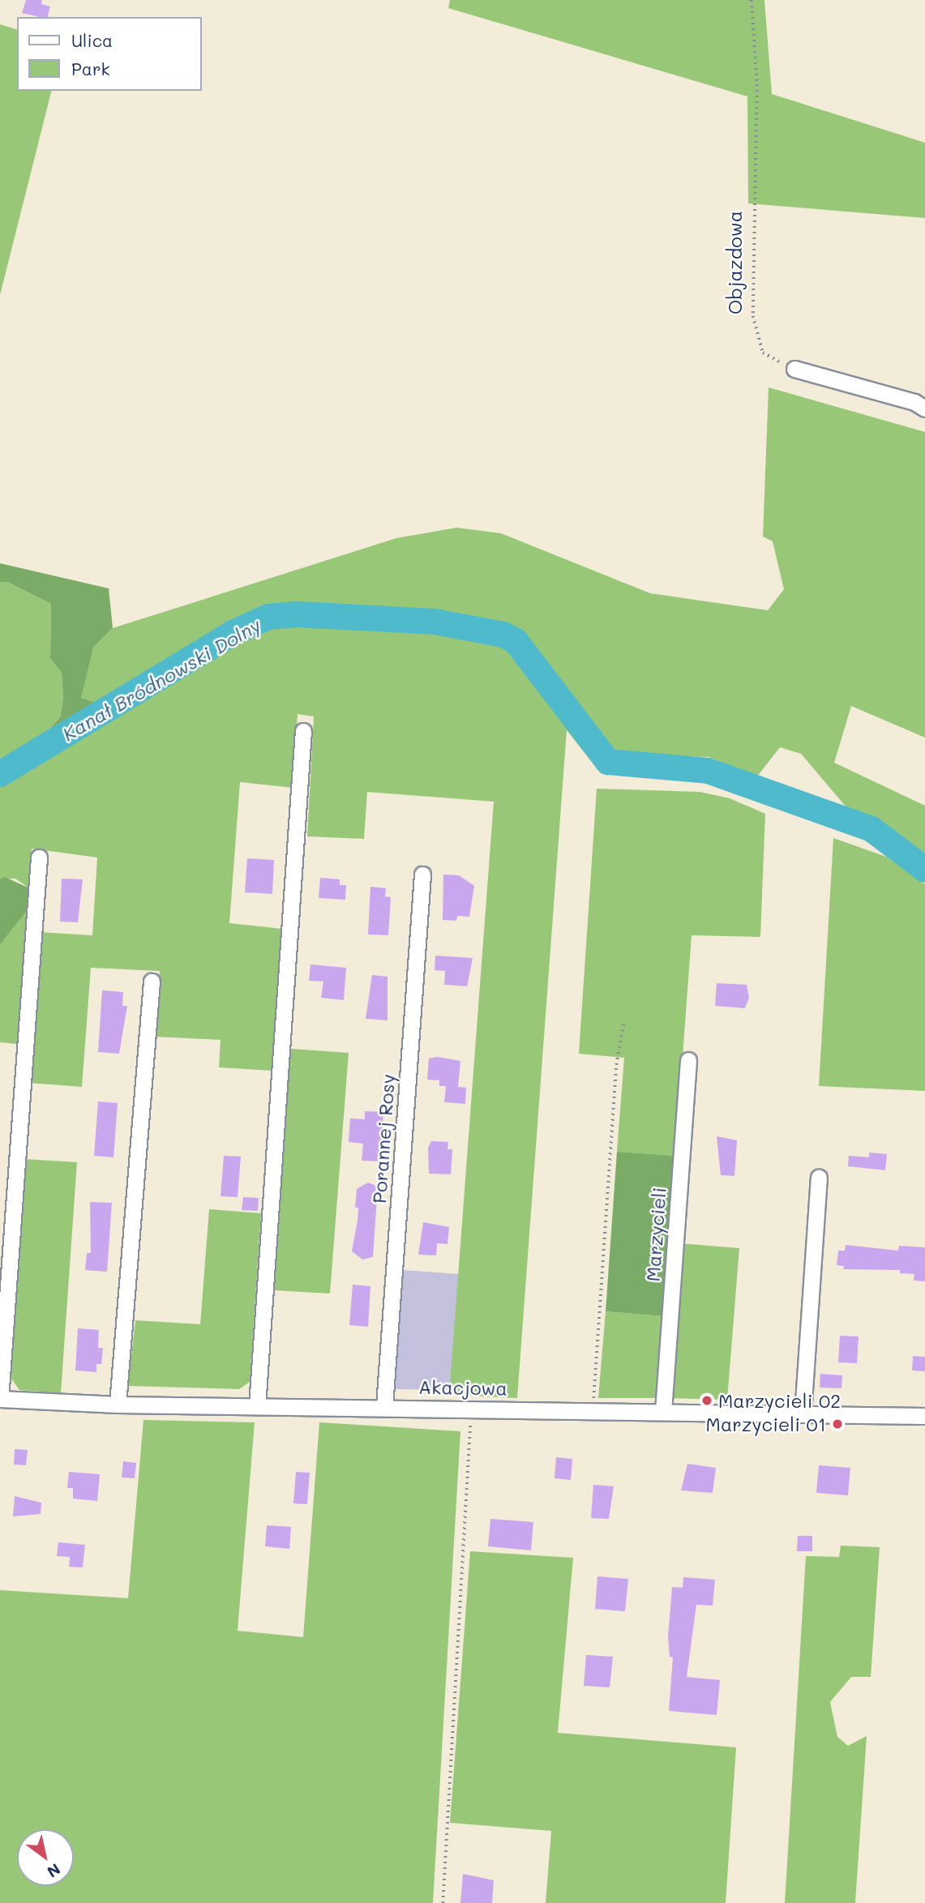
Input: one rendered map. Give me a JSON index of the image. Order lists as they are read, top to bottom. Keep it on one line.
{"streets":{"street":["Porannej Rosy","Marzycieli","Akacjowa"],"path":["Objazdowa"]},"crossings":[["Porannej Rosy","Akacjowa"],["Marzycieli","Akacjowa"]],"water":["Kanał Bródnowski Dolny"],"places":["Marzycieli 02","Marzycieli 01"],"legend":["Ulica","Park"],"north":"bottom right"}
